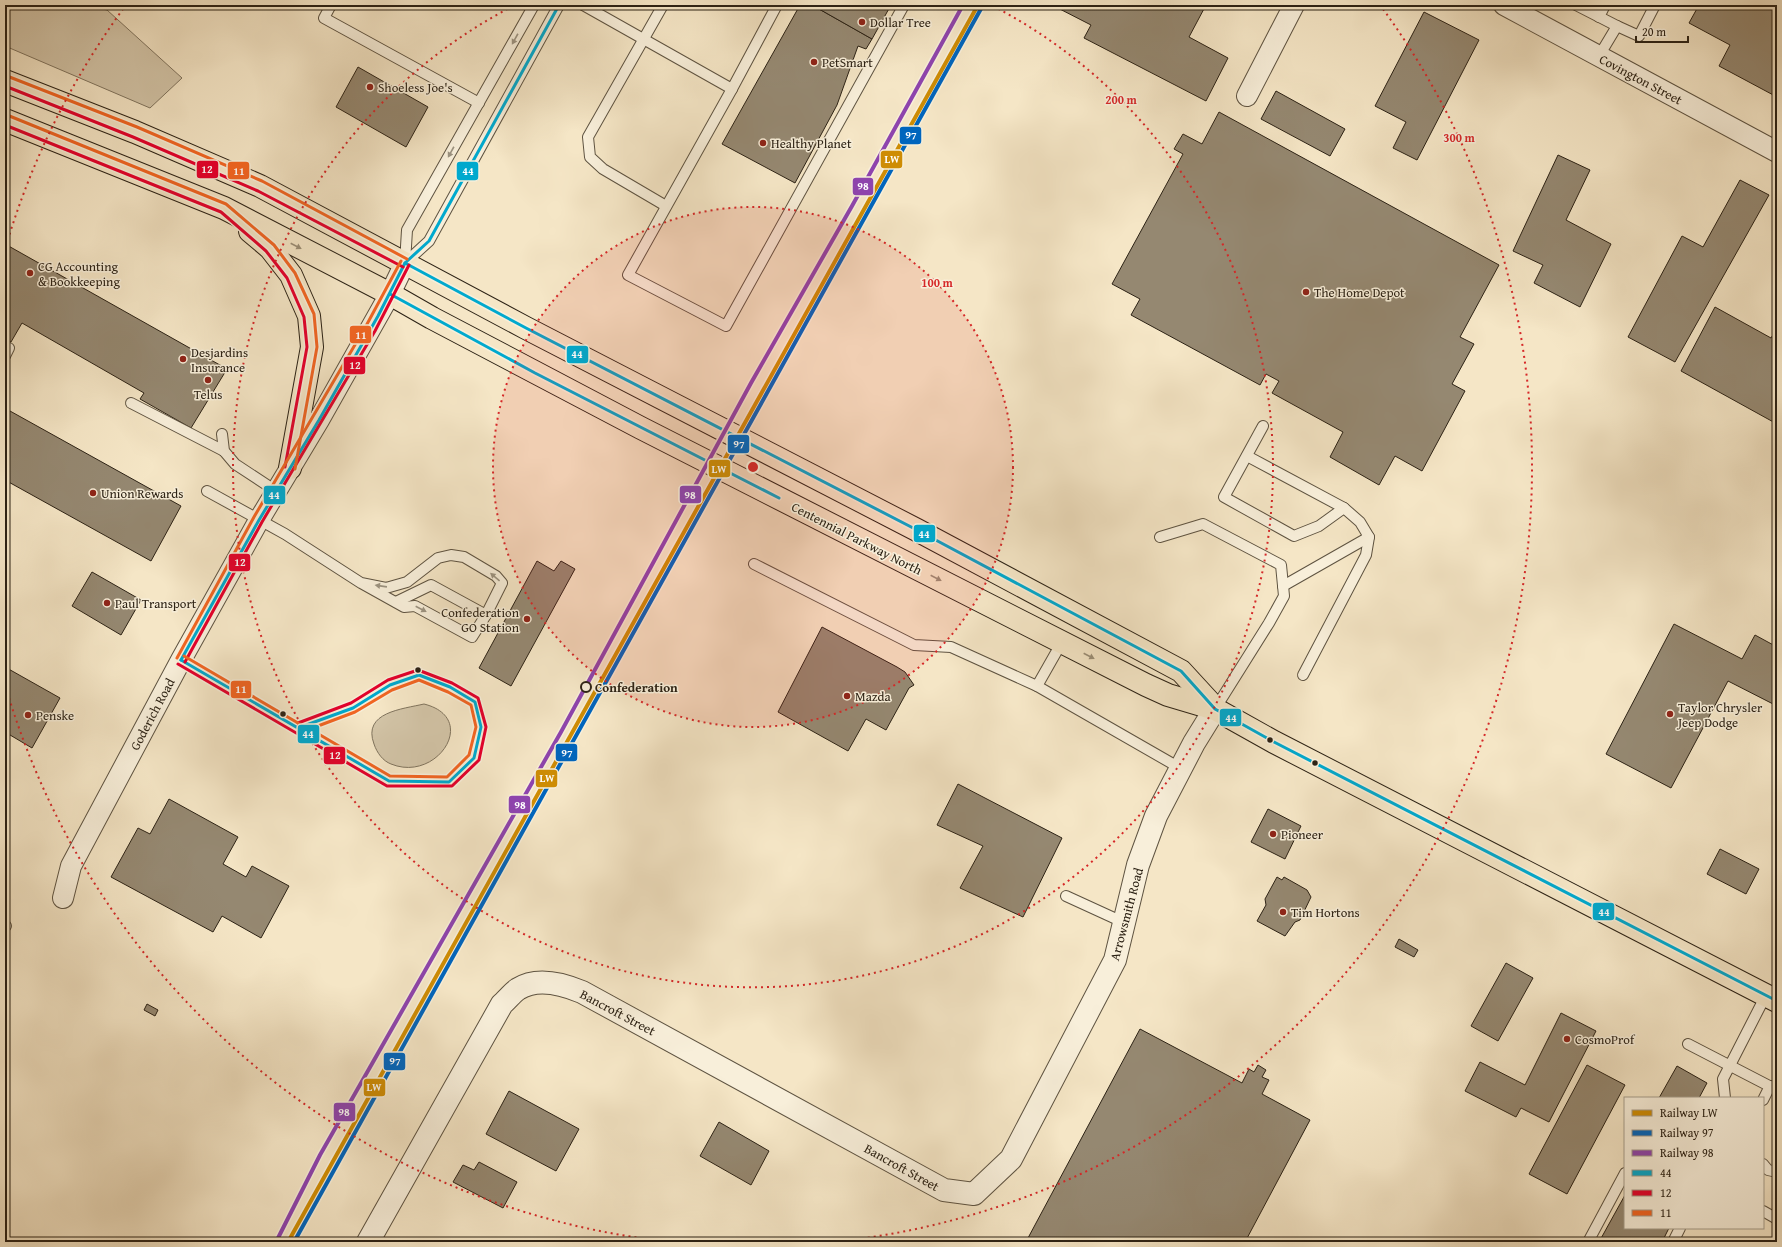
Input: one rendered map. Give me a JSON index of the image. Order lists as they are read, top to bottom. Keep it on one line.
{"streets":{"main road":["Centennial Parkway North"],"street":["Covington Street","Goderich Road","Arrowsmith Road","Bancroft Street"]},"crossings":[["Centennial Parkway North","Goderich Road"],["Centennial Parkway North","Arrowsmith Road"],["Arrowsmith Road","Bancroft Street"]],"places":["Dollar Tree","PetSmart","Shoeless Joe's","Healthy Planet","CG Accounting & Bookkeeping","The Home Depot","Desjardins Insurance","Telus","Union Rewards","Paul Transport","Confederation GO Station","Confederation","Mazda","Taylor Chrysler Jeep Dodge","Penske","Pioneer","Tim Hortons","CosmoProf"],"lines":["rail line LW","rail line 98","transit line 44","rail line 97","transit line 11","transit line 12"],"legend":["Railway LW","Railway 97","Railway 98","44","12","11"],"scale_bar":"20 m","rings":["200 m","300 m","100 m"]}
